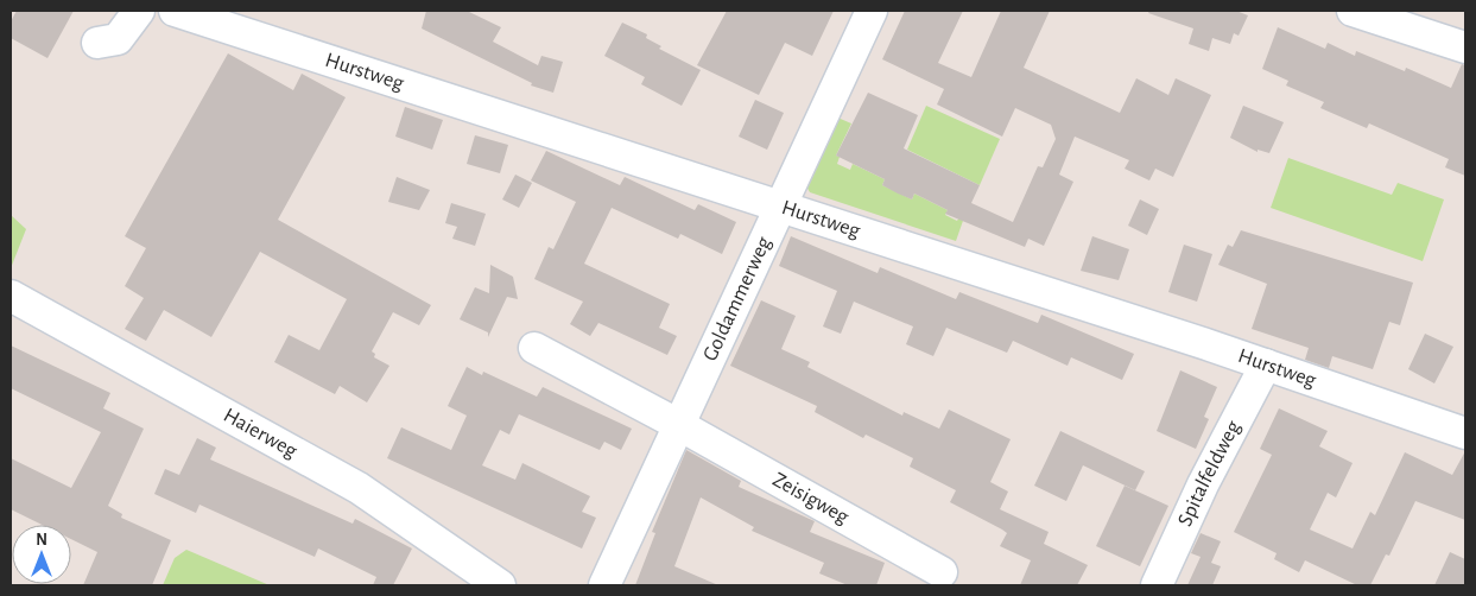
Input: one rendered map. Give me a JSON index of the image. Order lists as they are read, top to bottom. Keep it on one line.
{"streets":{"street":["Hurstweg","Goldammerweg","Haierweg","Spitalfeldweg","Zeisigweg"]},"crossings":[["Hurstweg","Goldammerweg"],["Hurstweg","Spitalfeldweg"],["Goldammerweg","Zeisigweg"]],"north":"top"}
